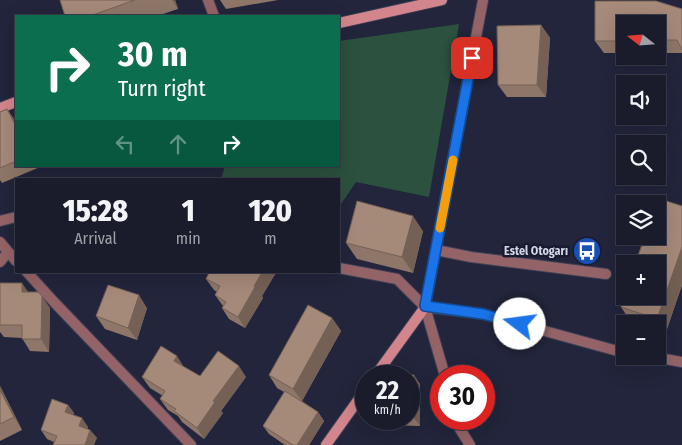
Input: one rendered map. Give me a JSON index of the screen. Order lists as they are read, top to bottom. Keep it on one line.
{"places":{"bus stop":["Estel Otogarı"]},"north":"left","page":{"map_buttons":["+","−"],"turn":["30 m","Turn right"],"eta":["15:28","Arrival","1","min","120","m"],"speed":"22 km/h","limit":"30"}}
